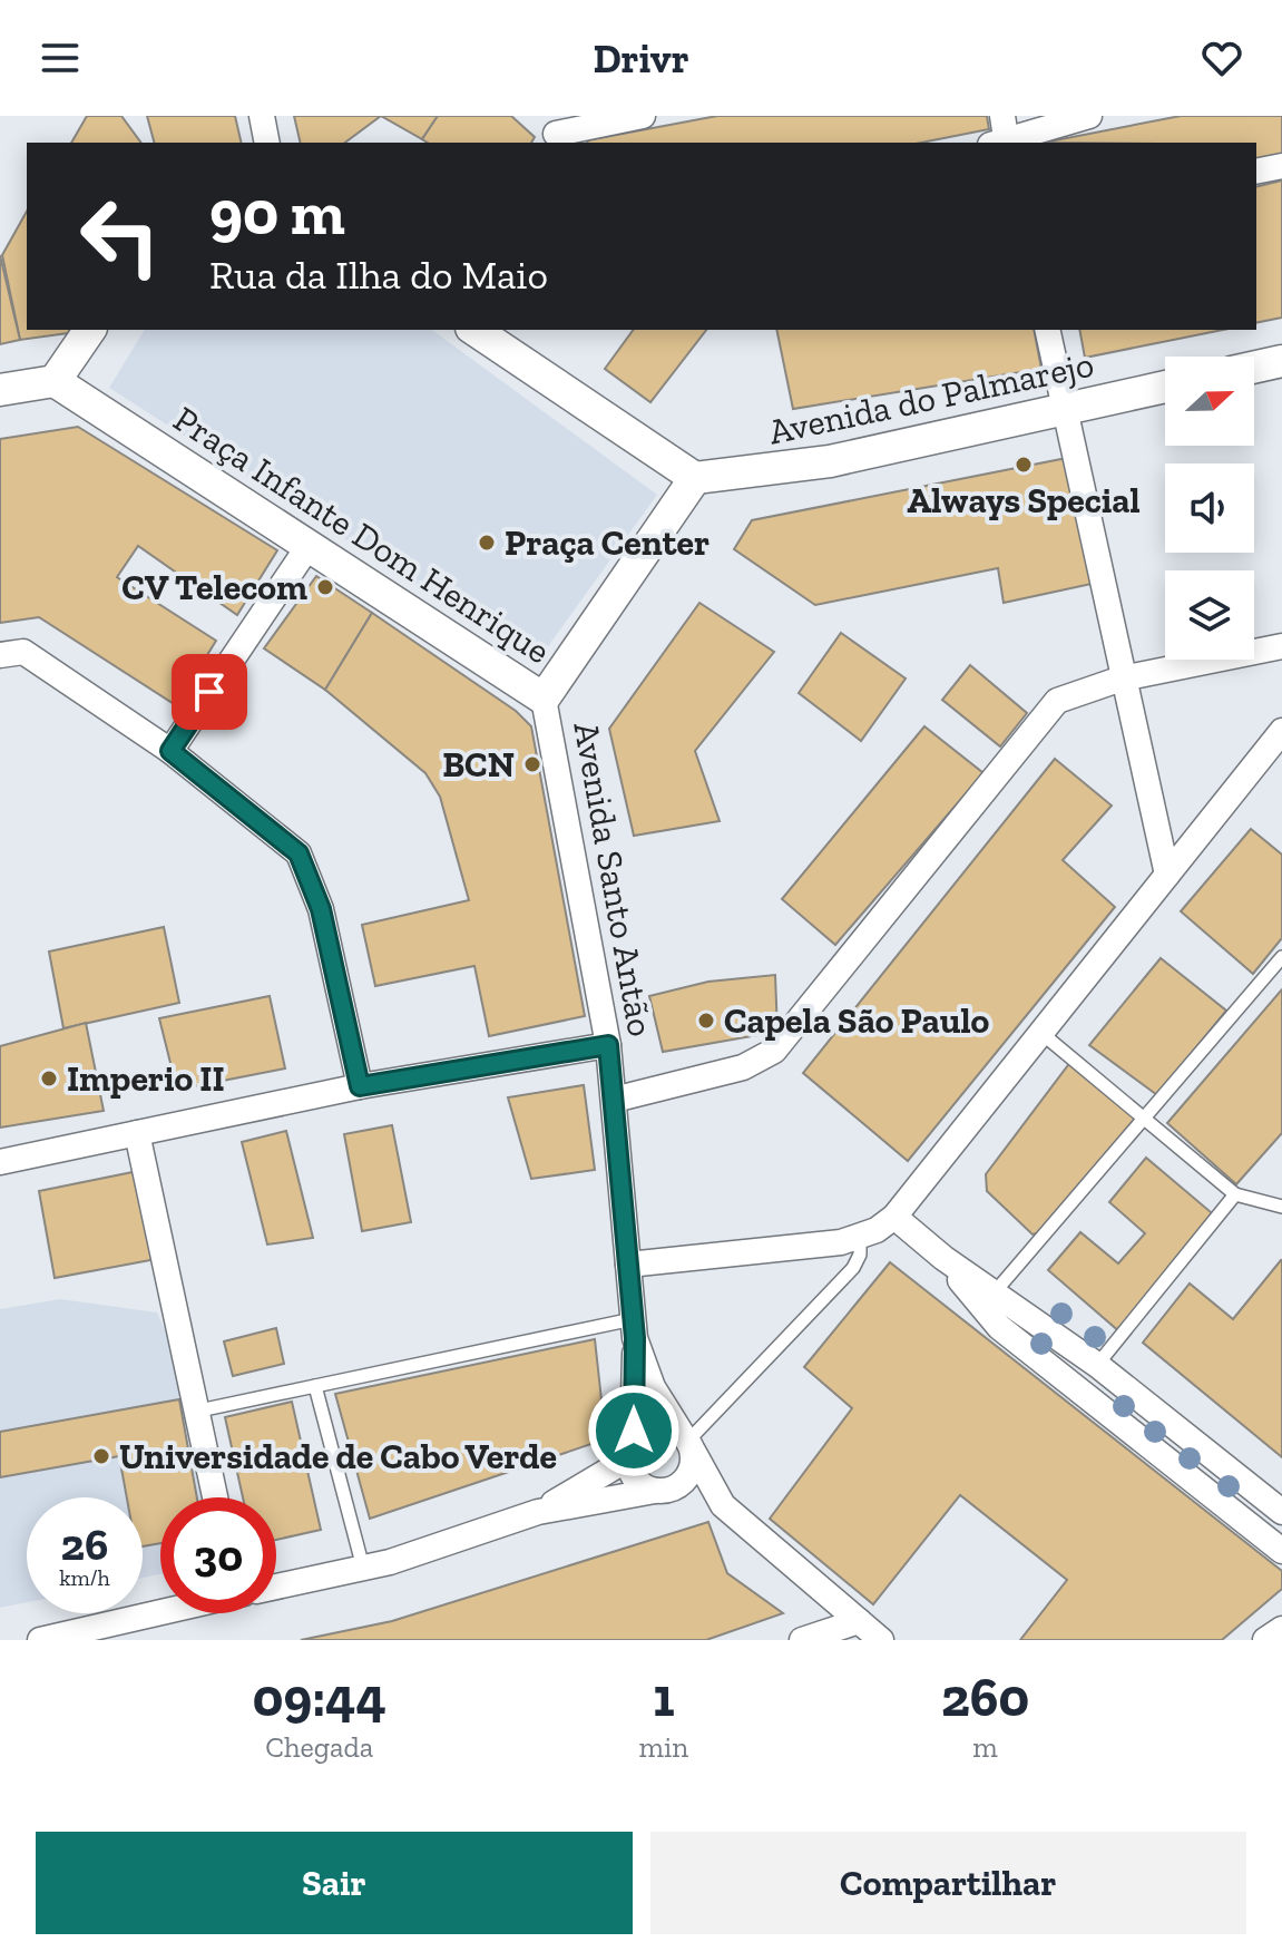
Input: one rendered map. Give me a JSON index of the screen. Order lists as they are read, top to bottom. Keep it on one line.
{"streets":{"street":["Avenida do Palmarejo","Praça Infante Dom Henrique","Avenida Santo Antão"]},"crossings":[["Avenida do Palmarejo","Praça Infante Dom Henrique"],["Praça Infante Dom Henrique","Avenida Santo Antão"]],"places":["Always Special","Praça Center","CV Telecom","BCN","Capela São Paulo","Imperio II","Universidade de Cabo Verde"],"north":"right","page":{"header":"Drivr","turn":["90 m","Rua da Ilha do Maio"],"speed":"26 km/h","limit":"30","eta":["09:44","Chegada","1","min","260","m"],"buttons":["Sair","Compartilhar"]}}
